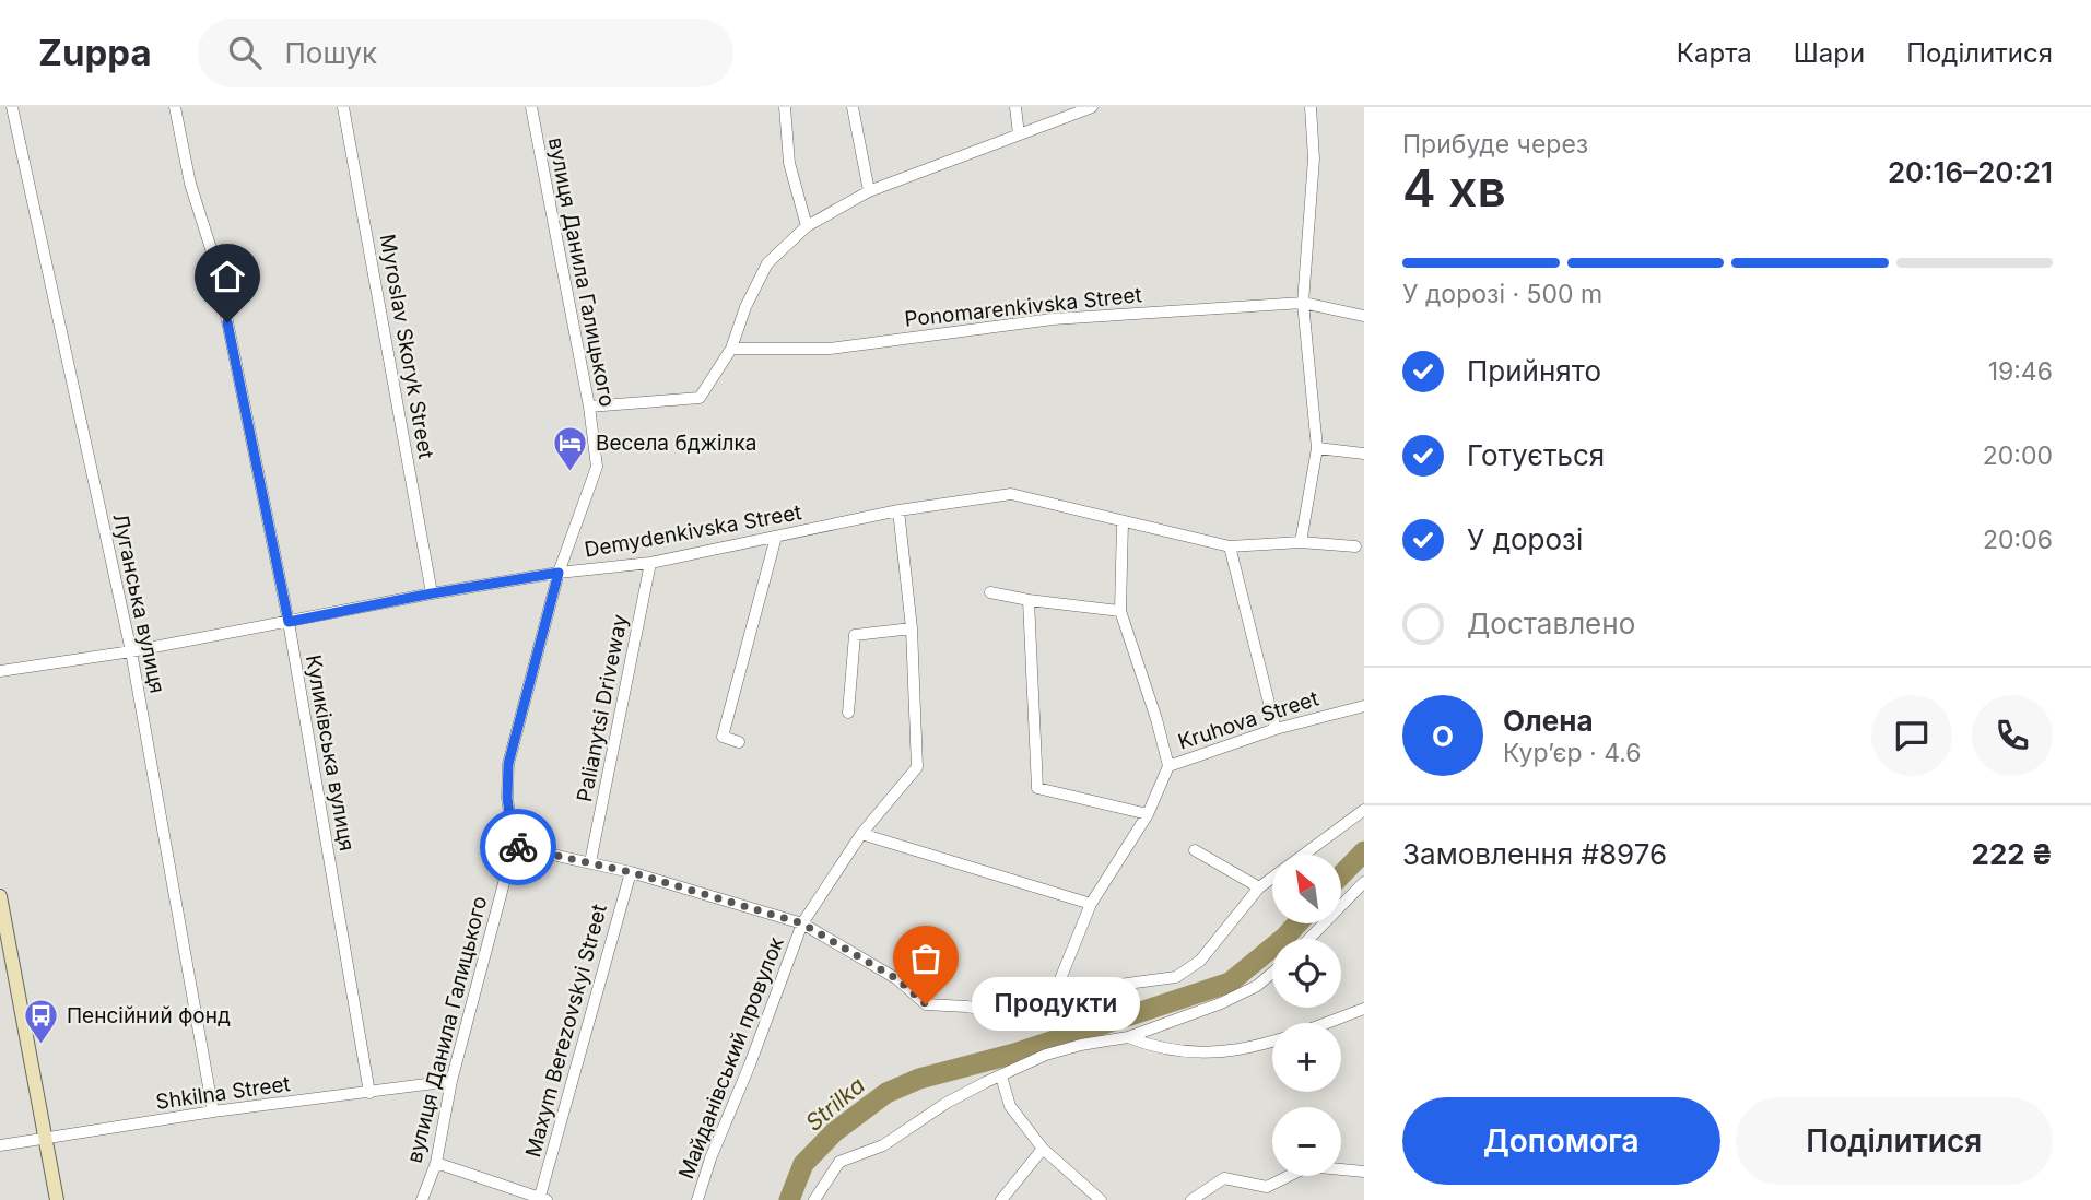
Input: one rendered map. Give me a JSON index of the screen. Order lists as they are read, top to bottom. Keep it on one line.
{"streets":{"street":["вулиця Данила Галицького","Ponomarenkivska Street","Myroslav Skoryk Street","Demydenkivska Street","Луганська вулиця","Palianytsi Driveway","Kruhova Street","Куликівська вулиця","Maxym Berezovskyi Street","Майданівський провулок","Shkilna Street"]},"crossings":[["вулиця Данила Галицького","Demydenkivska Street"],["вулиця Данила Галицького","Shkilna Street"],["Myroslav Skoryk Street","Demydenkivska Street"],["Demydenkivska Street","Луганська вулиця"],["Demydenkivska Street","Palianytsi Driveway"],["Demydenkivska Street","Куликівська вулиця"],["Demydenkivska Street","Майданівський провулок"],["Луганська вулиця","Shkilna Street"],["Куликівська вулиця","Shkilna Street"]],"water":["Strilka"],"places":{"hotel":["Весела бджілка"],"other":["Продукти"],"bus stop":["Пенсійний фонд"]},"north":"top left","page":{"header":"Zuppa","search":"Пошук","nav":["Карта","Шари","Поділитися"],"heading":["4 хв","Прибуде через","20:16–20:21"],"panel":["Олена","Кур’єр · 4.6","Замовлення #8976","222 ₴"],"bar":"У дорозі · 500 m","list":[["Прийнято","19:46"],["Готується","20:00"],["У дорозі","20:06"],"Доставлено"],"round":"О","map_buttons":["+","−"],"bubble":"Продукти","buttons":["Допомога","Поділитися"]}}
